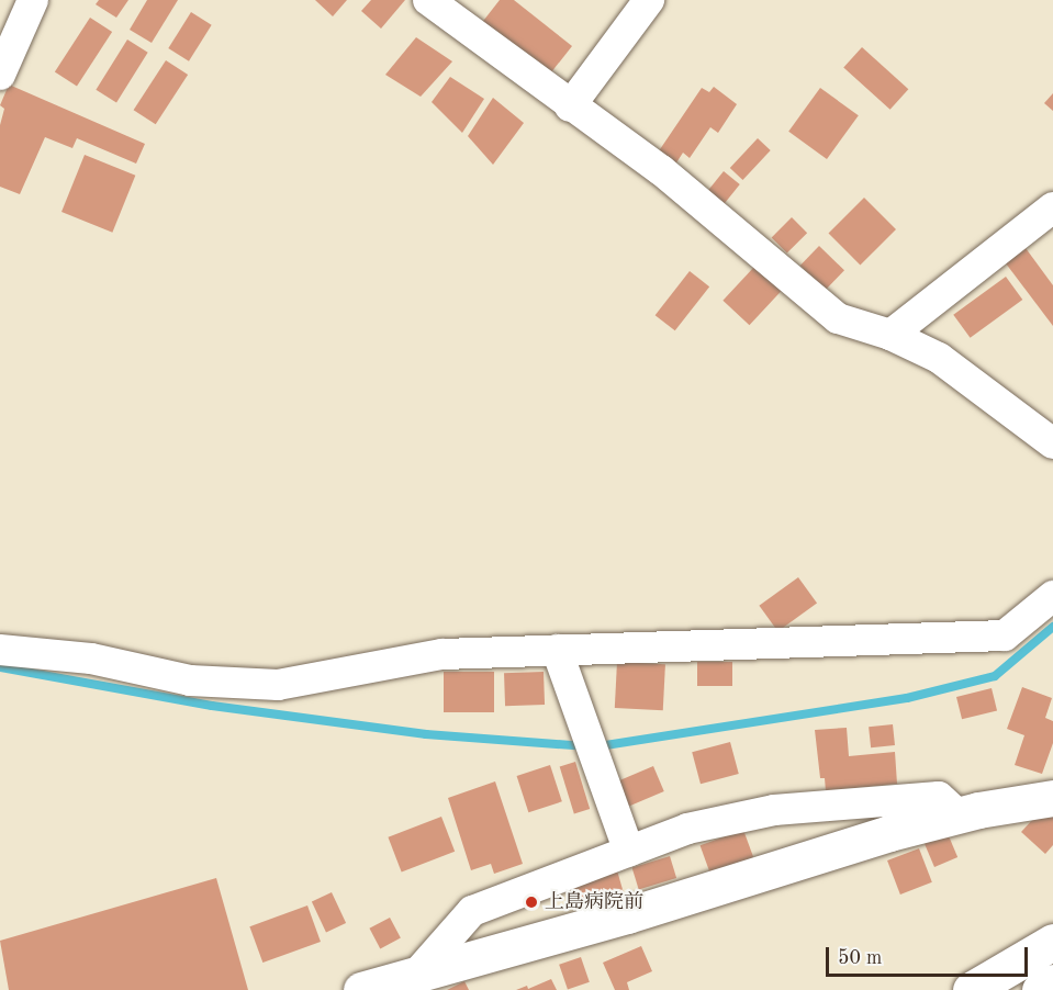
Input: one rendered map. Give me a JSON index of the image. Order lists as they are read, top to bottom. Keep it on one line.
{"places":["上島病院前"],"scale_bar":"50 m"}
